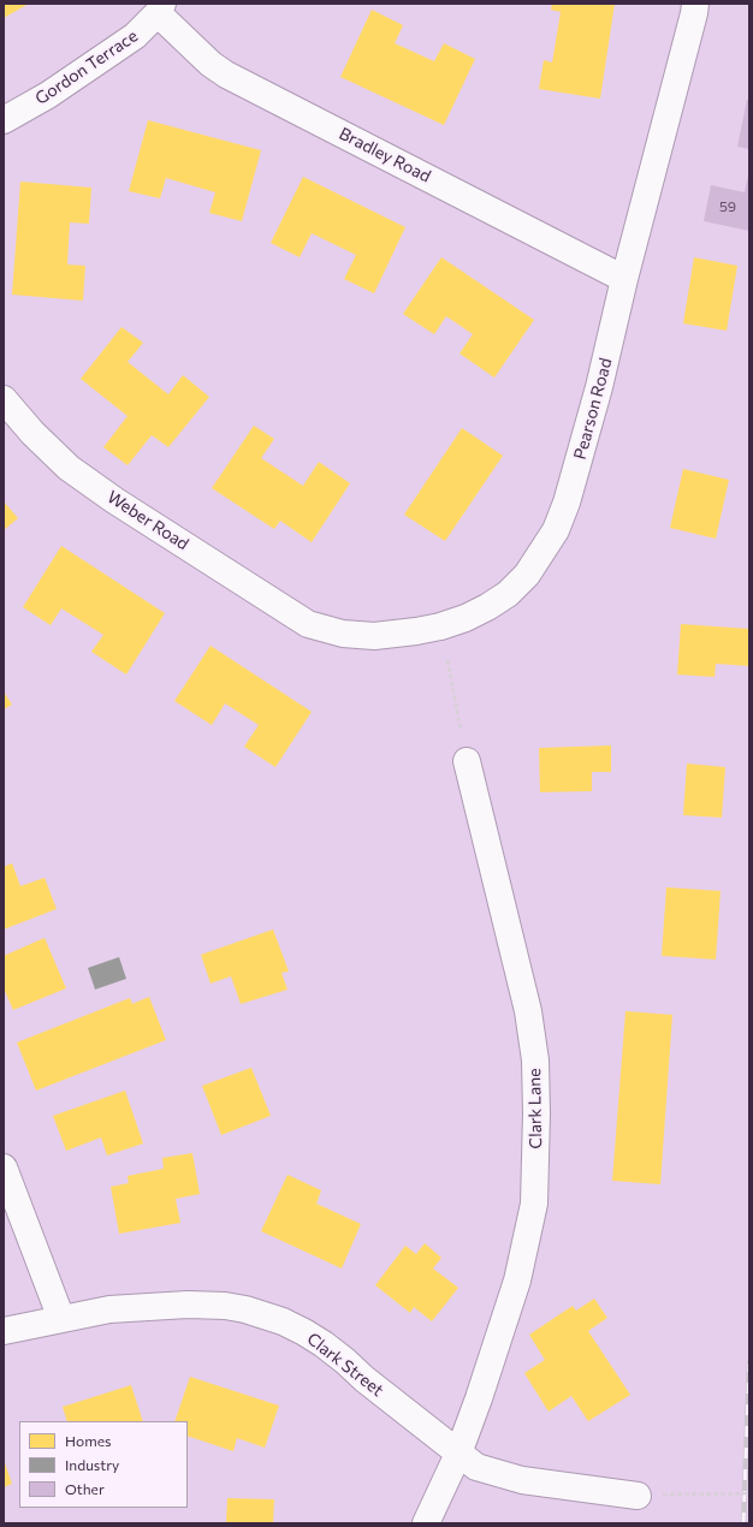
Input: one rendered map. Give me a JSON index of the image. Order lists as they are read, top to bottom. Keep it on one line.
{"streets":{"street":["Gordon Terrace","Bradley Road","Pearson Road","Weber Road","Clark Lane","Clark Street"]},"crossings":[["Gordon Terrace","Bradley Road"],["Bradley Road","Pearson Road"],["Pearson Road","Weber Road"],["Clark Lane","Clark Street"]],"house_numbers":["59"],"legend":["Homes","Industry","Other"]}
